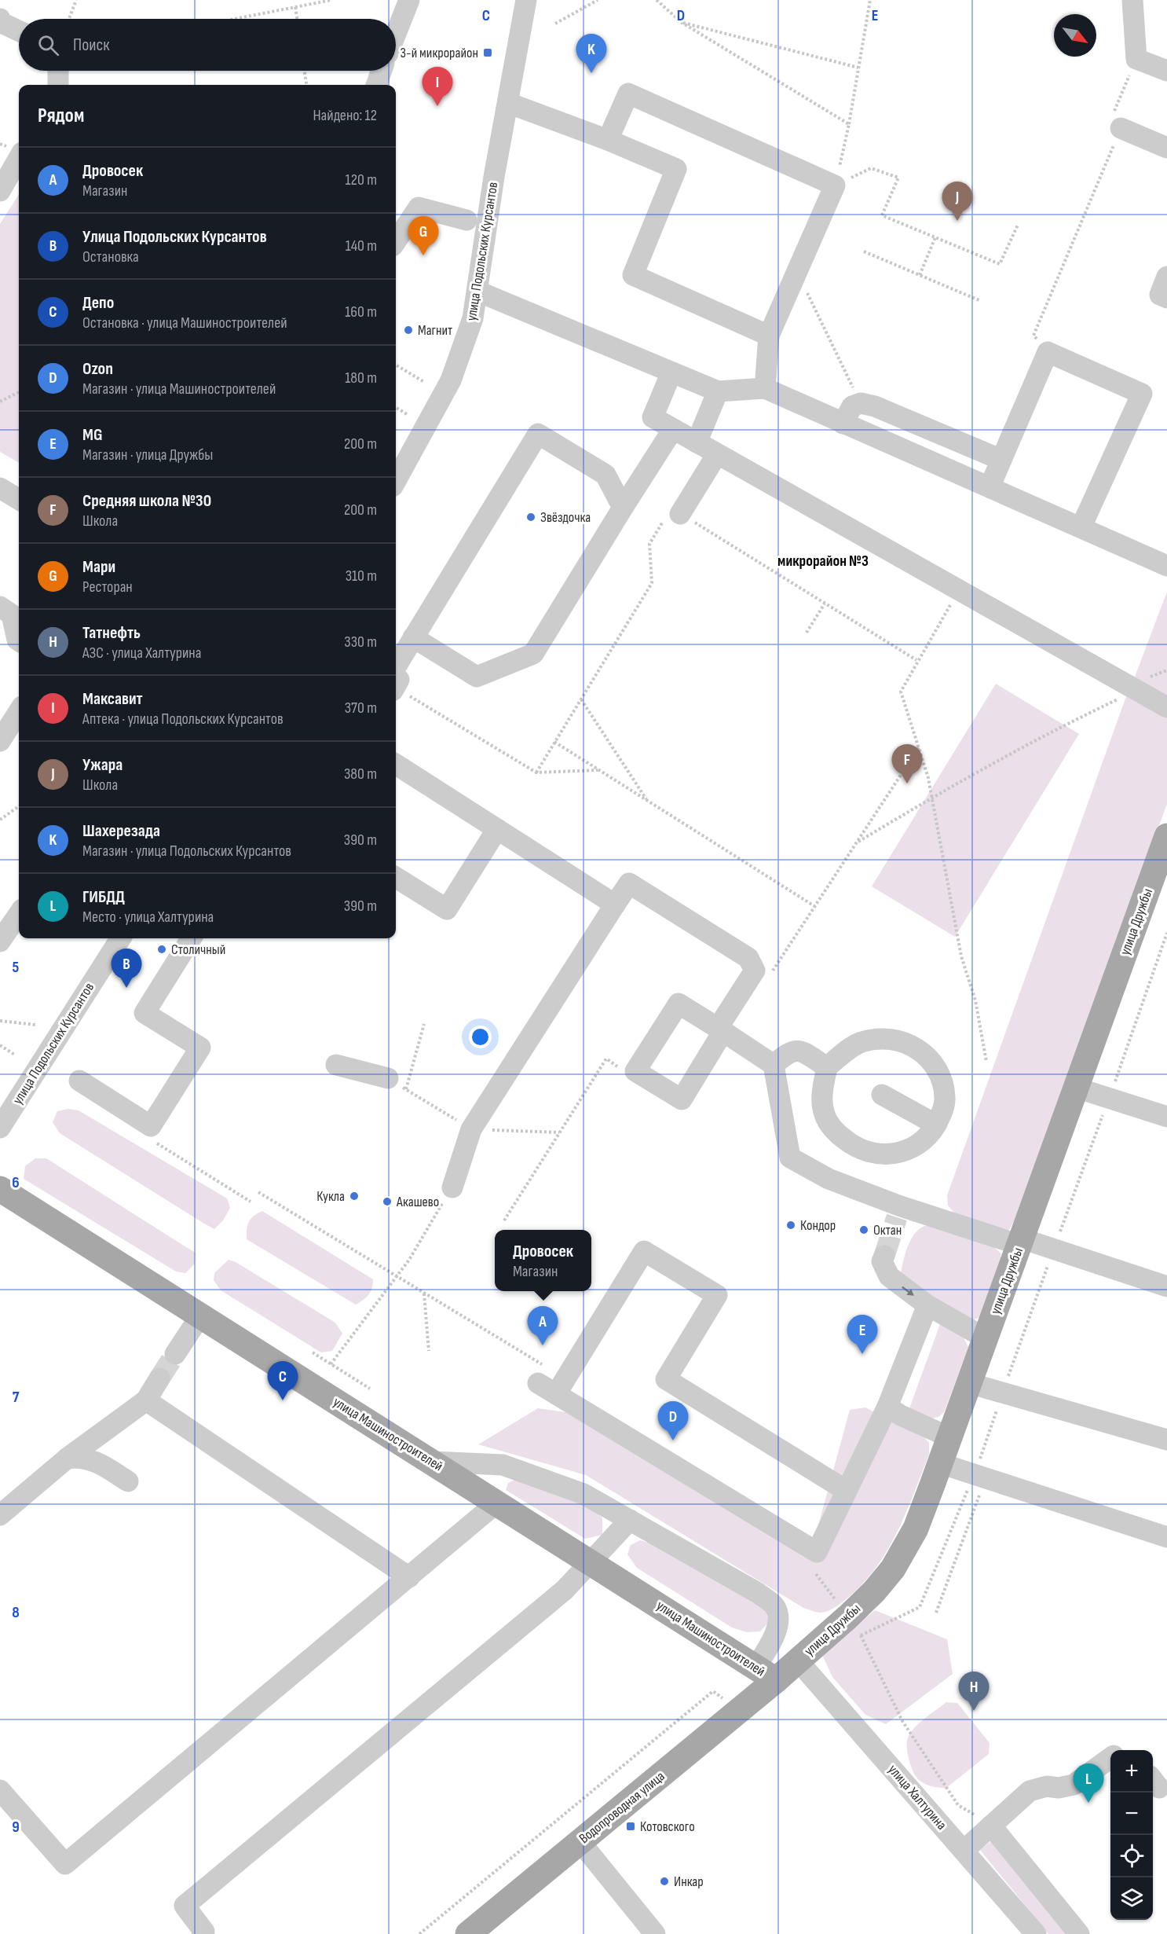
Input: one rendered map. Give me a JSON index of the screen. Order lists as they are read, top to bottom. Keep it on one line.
{"streets":{"main road":["улица Дружбы","улица Машиностроителей","Водопроводная улица"],"street":["улица Подольских Курсантов","улица Халтурина"]},"crossings":[["улица Дружбы","улица Машиностроителей"],["улица Дружбы","улица Халтурина"],["улица Дружбы","Водопроводная улица"],["улица Машиностроителей","Водопроводная улица"]],"districts":["микрорайон №3"],"places":{"transit":["3-й микрорайон","Котовского"],"other":["Магнит","Звёздочка","Столичный","Кукла","Акашево","Кондор","Октан","Инкар"]},"north":"bottom right","page":{"search":"Поиск","pins":["K","I","J","G","F","B","A","E","C","D","H","L"],"heading":["Рядом","Найдено: 12"],"list":[{"mark":"A","name":"Дровосек","note":"Магазин","value":"120 m"},{"mark":"B","name":"Улица Подольских Курсантов","note":"Остановка","value":"140 m"},{"mark":"C","name":"Депо","note":"Остановка · улица Машиностроителей","value":"160 m"},{"mark":"D","name":"Ozon","note":"Магазин · улица Машиностроителей","value":"180 m"},{"mark":"E","name":"MG","note":"Магазин · улица Дружбы","value":"200 m"},{"mark":"F","name":"Средняя школа №30","note":"Школа","value":"200 m"},{"mark":"G","name":"Мари","note":"Ресторан","value":"310 m"},{"mark":"H","name":"Татнефть","note":"АЗС · улица Халтурина","value":"330 m"},{"mark":"I","name":"Максавит","note":"Аптека · улица Подольских Курсантов","value":"370 m"},{"mark":"J","name":"Ужара","note":"Школа","value":"380 m"},{"mark":"K","name":"Шахерезада","note":"Магазин · улица Подольских Курсантов","value":"390 m"},{"mark":"L","name":"ГИБДД","note":"Место · улица Халтурина","value":"390 m"}],"popup":["Дровосек","Магазин"],"map_buttons":["+","−"]},"grid":{"columns":["C","D","E"],"rows":["5","6","7","8","9"]}}
